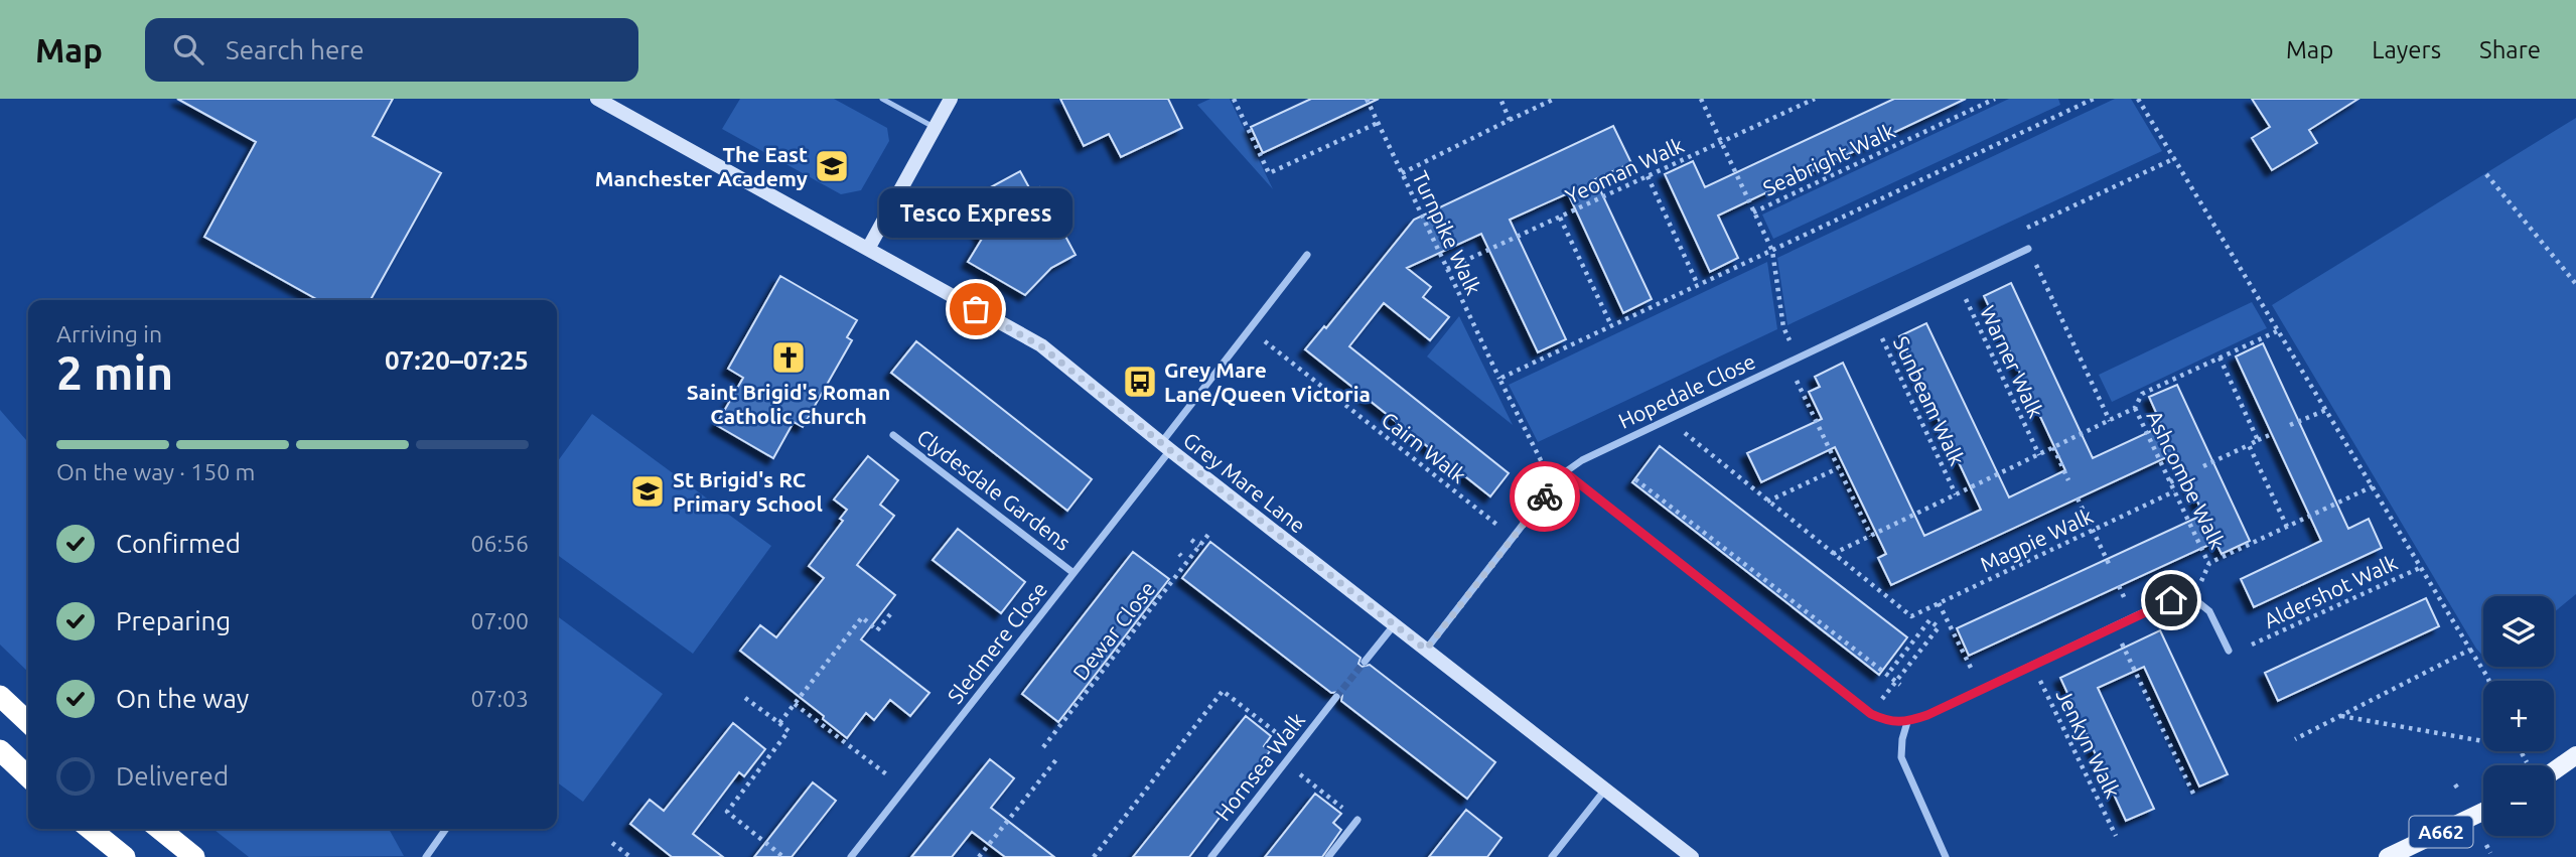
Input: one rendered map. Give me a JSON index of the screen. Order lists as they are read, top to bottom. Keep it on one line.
{"streets":{"main road":["A662"],"street":["Hopedale Close","Grey Mare Lane","Clydesdale Gardens","Sledmere Close","Hornsea Walk"],"path":["Seabright Walk","Yeoman Walk","Turnpike Walk","Warner Walk","Sunbeam Walk","Cairn Walk","Ashcombe Walk","Magpie Walk","Aldershot Walk","Dewar Close","Jenkyn Walk"]},"crossings":[["Yeoman Walk","Turnpike Walk"],["Turnpike Walk","Hopedale Close"],["Warner Walk","Hopedale Close"],["Hopedale Close","Sunbeam Walk"],["Hopedale Close","Cairn Walk"],["Hopedale Close","Grey Mare Lane"],["Cairn Walk","Sledmere Close"],["Ashcombe Walk","Magpie Walk"],["Grey Mare Lane","Sledmere Close"],["Clydesdale Gardens","Sledmere Close"]],"places":{"school or university":["The East Manchester Academy","St Brigid's RC Primary School"],"other":["Tesco Express"],"church":["Saint Brigid's Roman Catholic Church"],"bus stop":["Grey Mare Lane/Queen Victoria"]},"page":{"header":"Map","search":"Search here","nav":["Map","Layers","Share"],"bubble":"Tesco Express","heading":["2 min","Arriving in","07:20–07:25"],"bar":"On the way · 150 m","list":[["Confirmed","06:56"],["Preparing","07:00"],["On the way","07:03"],"Delivered"],"map_buttons":["+","−"]}}
